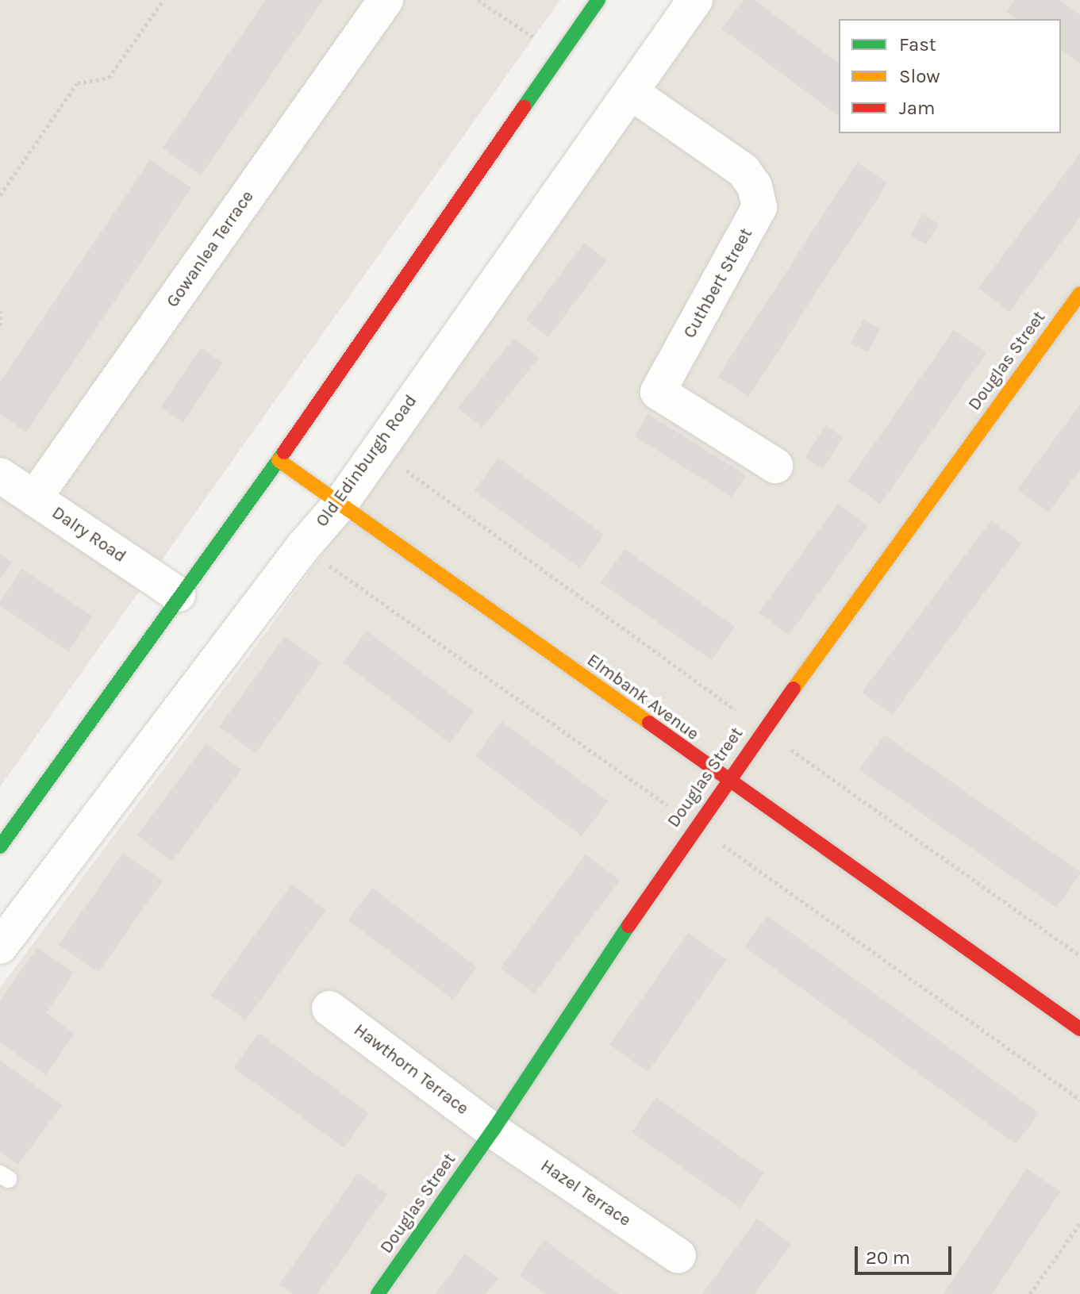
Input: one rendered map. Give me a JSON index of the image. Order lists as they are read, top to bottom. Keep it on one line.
{"streets":{"street":["Gowanlea Terrace","Cuthbert Street","Douglas Street","Old Edinburgh Road","Dalry Road","Elmbank Avenue","Hawthorn Terrace","Hazel Terrace"]},"crossings":[["Gowanlea Terrace","Dalry Road"],["Cuthbert Street","Old Edinburgh Road"],["Douglas Street","Elmbank Avenue"],["Douglas Street","Hawthorn Terrace"],["Douglas Street","Hazel Terrace"],["Old Edinburgh Road","Elmbank Avenue"],["Hawthorn Terrace","Hazel Terrace"]],"legend":["Fast","Slow","Jam"],"scale_bar":"20 m"}
